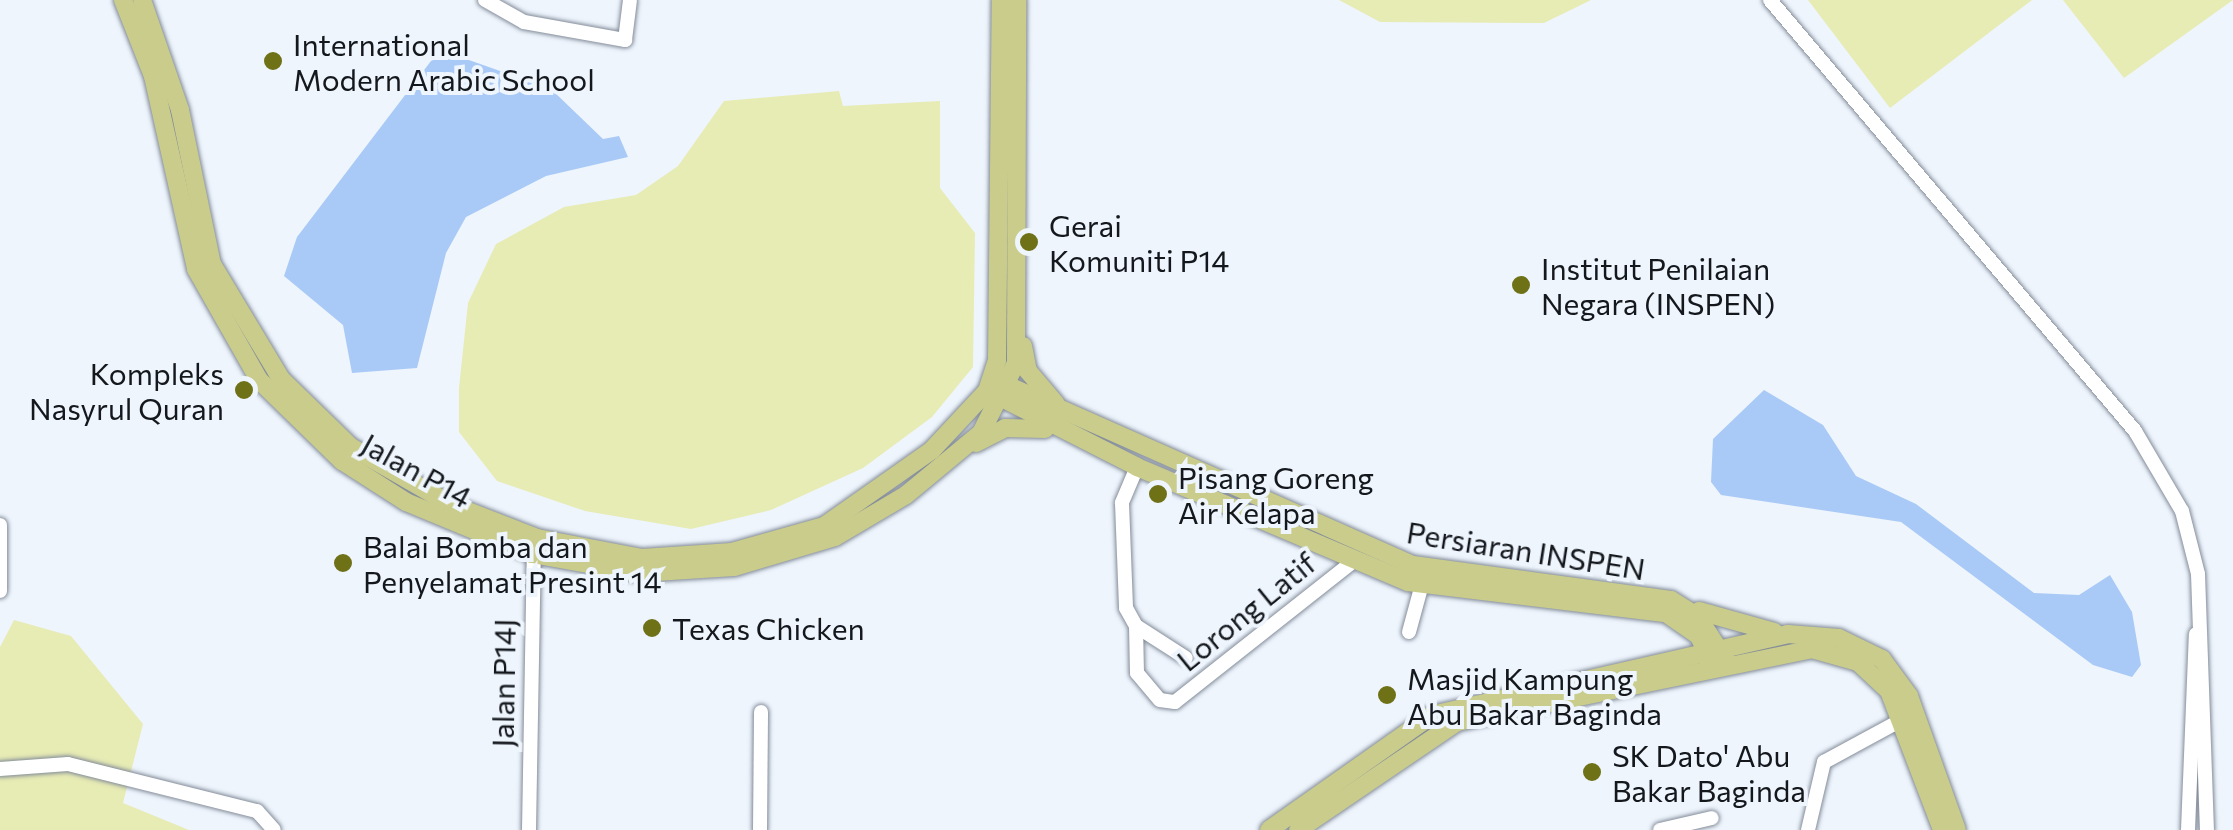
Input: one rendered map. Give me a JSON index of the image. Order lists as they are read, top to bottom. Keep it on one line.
{"streets":{"main road":["Jalan P14","Persiaran INSPEN"],"street":["Lorong Latif","Jalan P14J"]},"crossings":[["Jalan P14","Jalan P14J"],["Persiaran INSPEN","Lorong Latif"]],"places":["International Modern Arabic School","Gerai Komuniti P14","Institut Penilaian Negara (INSPEN)","Kompleks Nasyrul Quran","Pisang Goreng Air Kelapa","Balai Bomba dan Penyelamat Presint 14","Texas Chicken","Masjid Kampung Abu Bakar Baginda","SK Dato' Abu Bakar Baginda"]}
